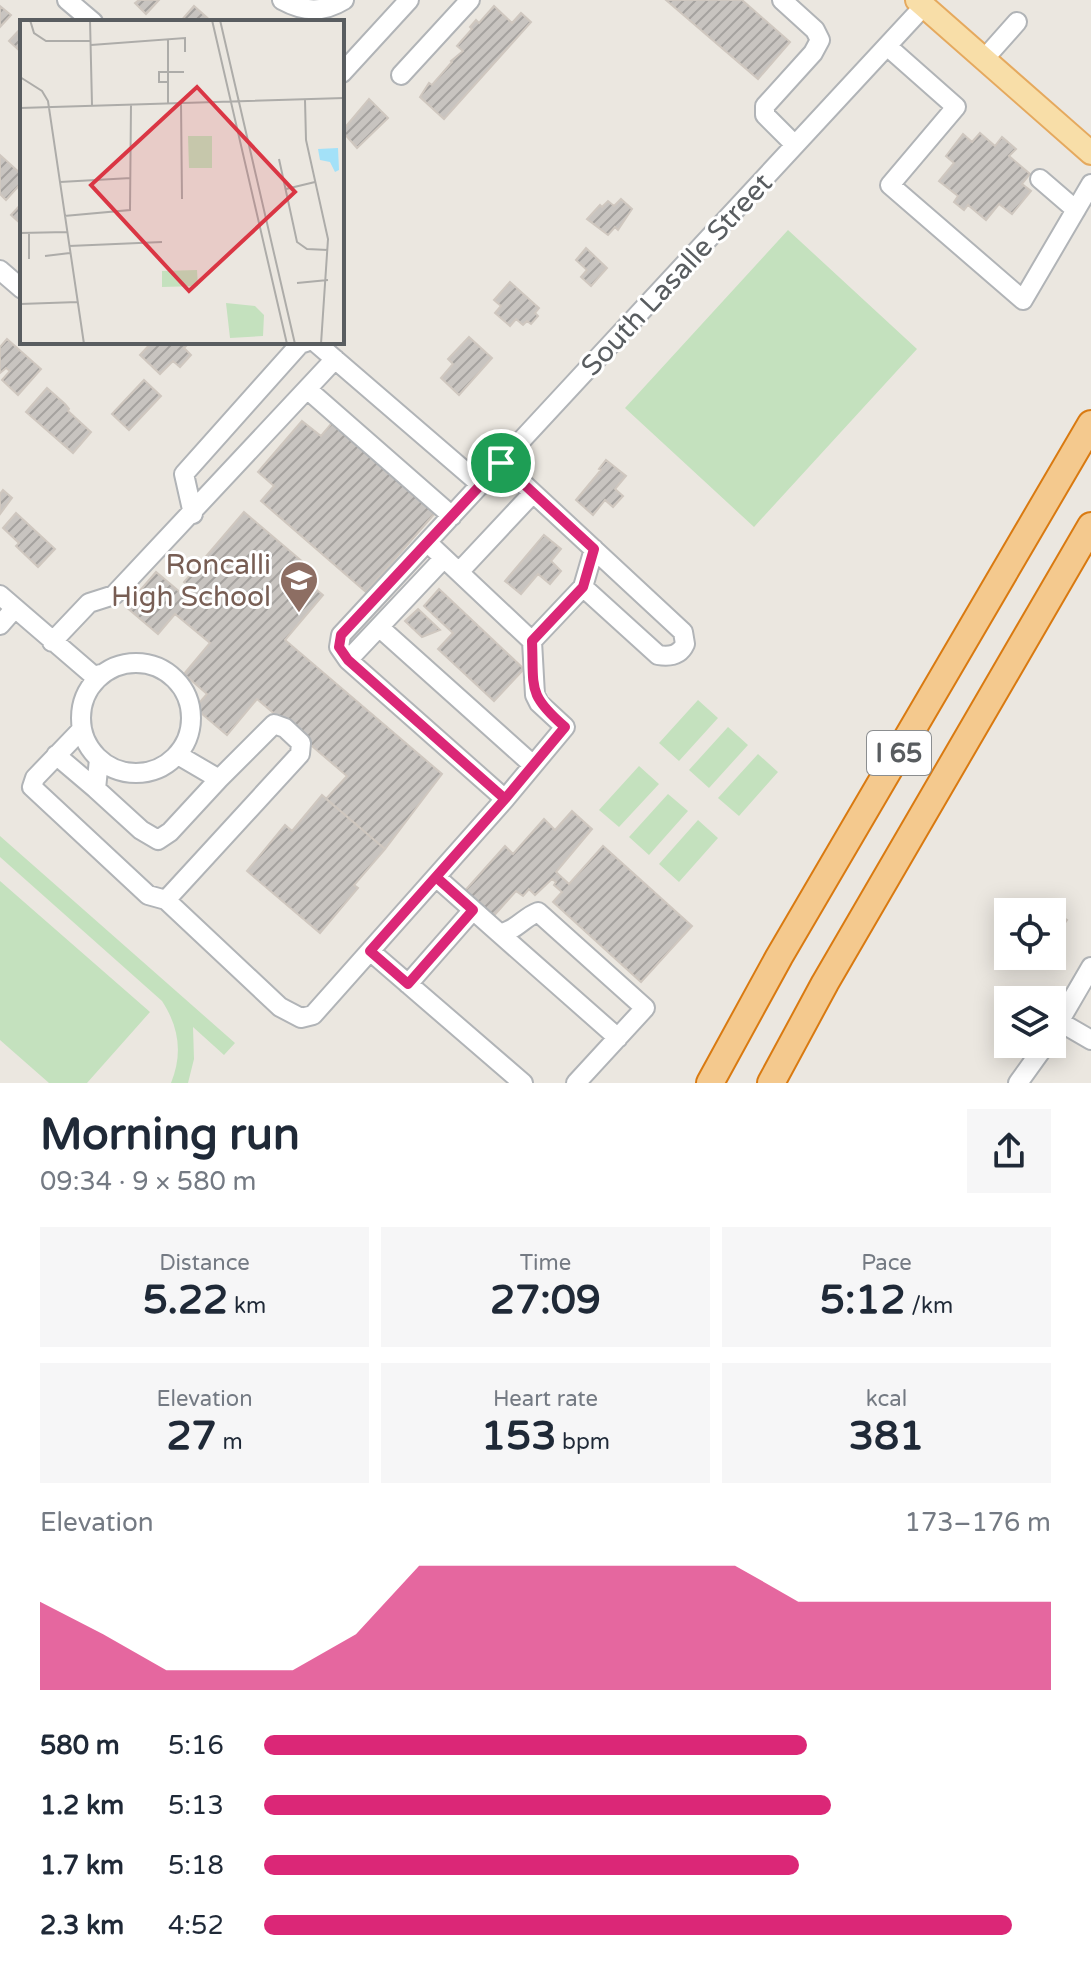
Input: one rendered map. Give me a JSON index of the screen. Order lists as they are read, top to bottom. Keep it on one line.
{"streets":{"highway":["I 65"],"street":["South Lasalle Street"]},"places":{"school or university":["Roncalli High School"]},"page":{"heading":["Morning run","09:34 · 9 × 580 m"],"stats":[["Distance","5.22 km"],["Time","27:09"],["Pace","5:12 /km"],["Elevation","27 m"],["Heart rate","153 bpm"],["kcal","381"]],"chart":["Elevation","173–176 m"],"list":[{"name":"580 m","note":"5:16"},{"name":"1.2 km","note":"5:13"},{"name":"1.7 km","note":"5:18"},{"name":"2.3 km","note":"4:52"}]}}
